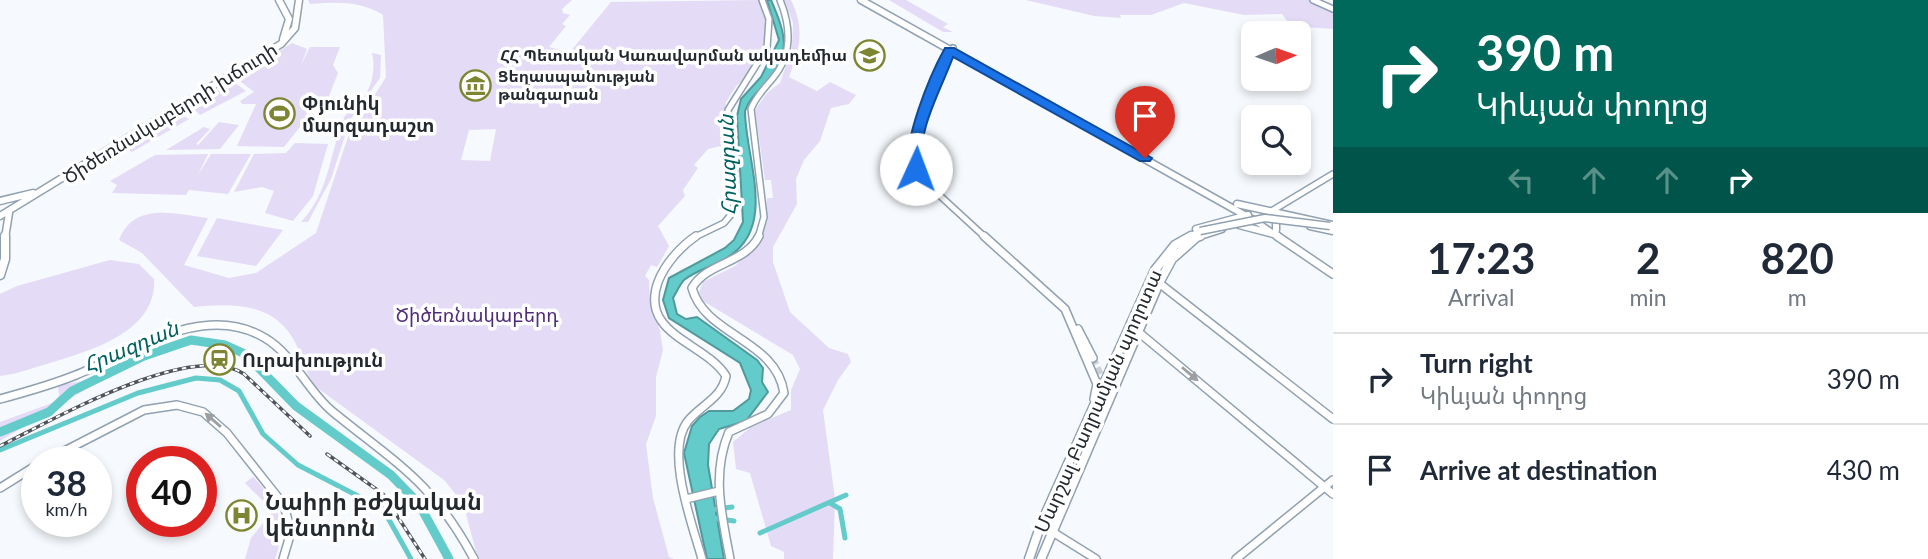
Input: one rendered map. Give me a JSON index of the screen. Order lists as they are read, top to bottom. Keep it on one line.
{"streets":{"main road":["Ծիծեռնակաբերդի խճուղի","Մարշալ Բաղրամյան պողոտա"]},"water":["Հրազդան"],"parks":["Ծիծեռնակաբերդ"],"places":{"school or university":["ՀՀ Պետական Կառավարման ակադեմիա"],"museum":["Ցեղասպանության թանգարան"],"sports":["Փյունիկ մարզադաշտ"],"station":["Ուրախություն"],"hospital":["Նաիրի բժշկական կենտրոն"]},"north":"right","page":{"turn":["390 m","Կիևյան փողոց"],"eta":["17:23","Arrival","2","min","820","m"],"list":[{"name":"Turn right","note":"Կիևյան փողոց","value":"390 m"},{"name":"Arrive at destination","value":"430 m"}],"speed":"38 km/h","limit":"40"}}
